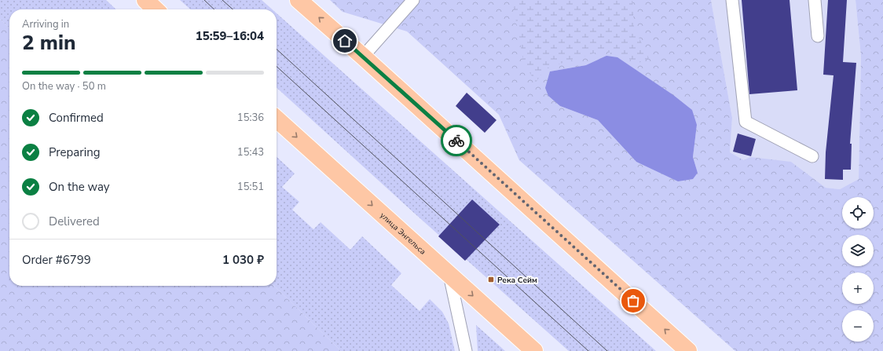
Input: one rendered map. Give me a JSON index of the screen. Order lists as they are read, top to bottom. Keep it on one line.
{"streets":{"main road":["улица Энгельса"]},"places":{"transit":["Река Сейм"]},"page":{"heading":["2 min","Arriving in","15:59–16:04"],"panel":["Order #6799","1 030 ₽"],"bar":"On the way · 50 m","list":[["Confirmed","15:36"],["Preparing","15:43"],["On the way","15:51"],"Delivered"],"map_buttons":["+","−"]}}
